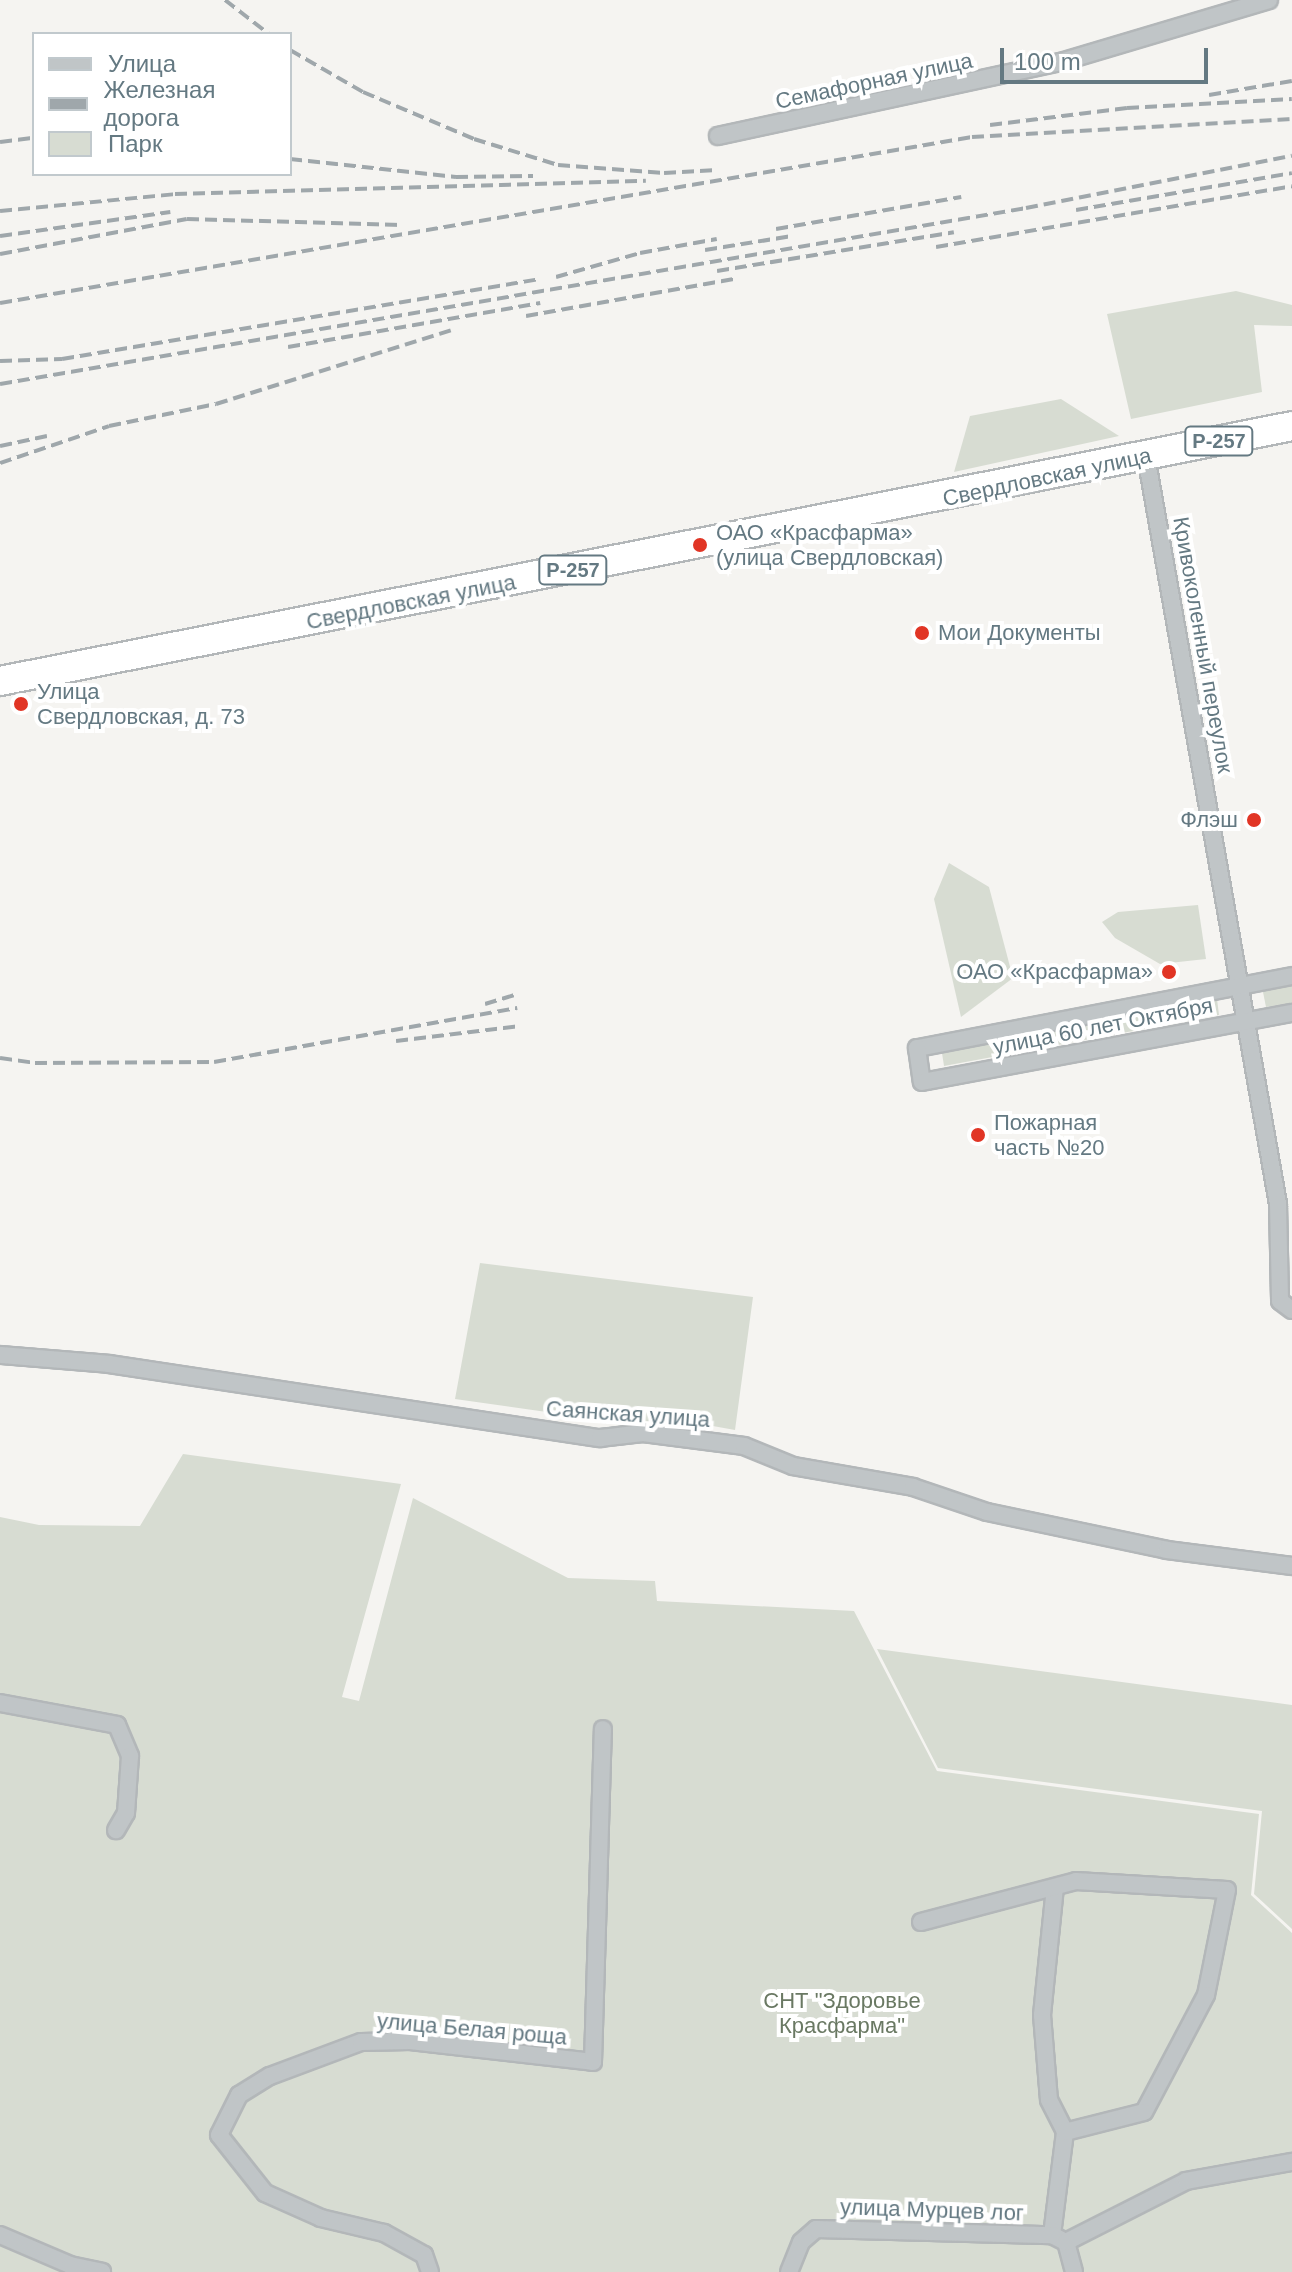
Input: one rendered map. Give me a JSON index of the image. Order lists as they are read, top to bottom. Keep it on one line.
{"streets":{"highway":["Р-257","Свердловская улица"],"street":["Семафорная улица","Кривоколенный переулок","улица 60 лет Октября","Саянская улица","улица Белая роща","улица Мурцев лог"]},"crossings":[["Свердловская улица","Кривоколенный переулок"],["Кривоколенный переулок","улица 60 лет Октября"]],"parks":["СНТ \"Здоровье Красфарма\""],"places":["ОАО «Красфарма» (улица Свердловская)","Мои Документы","Улица Свердловская, д. 73","Флэш","ОАО «Красфарма»","Пожарная часть №20"],"legend":["Улица","Железная дорога","Парк"],"scale_bar":"100 m"}
